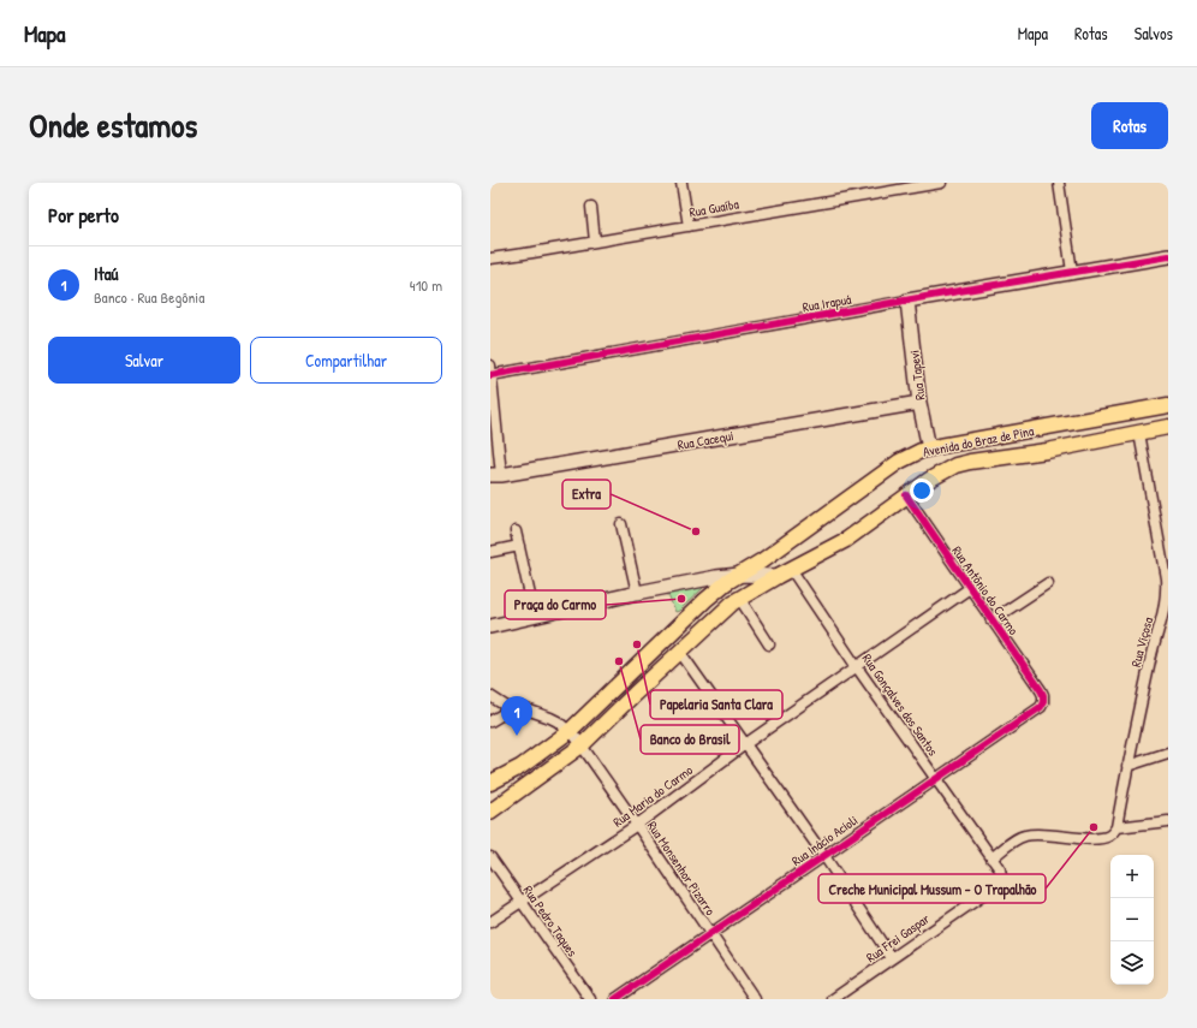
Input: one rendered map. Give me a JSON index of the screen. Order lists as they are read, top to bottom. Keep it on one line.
{"streets":{"main road":["Rua Irapuá","Rua Tapevi","Rua Cacequi","Avenida do Braz de Pina"],"street":["Rua Guaíba","Rua Antônio do Carmo","Rua Viçosa","Rua Gonçalves dos Santos","Rua Maria do Carmo","Rua Inácio Acioli","Rua Monsenhor Pizarro","Rua Pedro Taques","Rua Frei Gaspar"]},"crossings":[["Rua Irapuá","Rua Tapevi"],["Rua Tapevi","Rua Cacequi"],["Rua Tapevi","Avenida do Braz de Pina"],["Avenida do Braz de Pina","Rua Antônio do Carmo"],["Avenida do Braz de Pina","Rua Viçosa"],["Avenida do Braz de Pina","Rua Gonçalves dos Santos"],["Rua Antônio do Carmo","Rua Maria do Carmo"],["Rua Antônio do Carmo","Rua Inácio Acioli"],["Rua Gonçalves dos Santos","Rua Maria do Carmo"],["Rua Gonçalves dos Santos","Rua Inácio Acioli"],["Rua Gonçalves dos Santos","Rua Frei Gaspar"],["Rua Maria do Carmo","Rua Monsenhor Pizarro"],["Rua Maria do Carmo","Rua Pedro Taques"],["Rua Inácio Acioli","Rua Monsenhor Pizarro"]],"places":["Extra","Praça do Carmo","Papelaria Santa Clara","Banco do Brasil","Creche Municipal Mussum - O Trapalhão"],"page":{"header":"Mapa","nav":["Mapa","Rotas","Salvos"],"title":"Onde estamos","buttons":["Rotas",["Salvar","Compartilhar"]],"heading":"Por perto","list":[{"mark":"1","name":"Itaú","note":"Banco · Rua Begônia","value":"410 m"}],"pins":"1","map_buttons":["+","−"]}}
